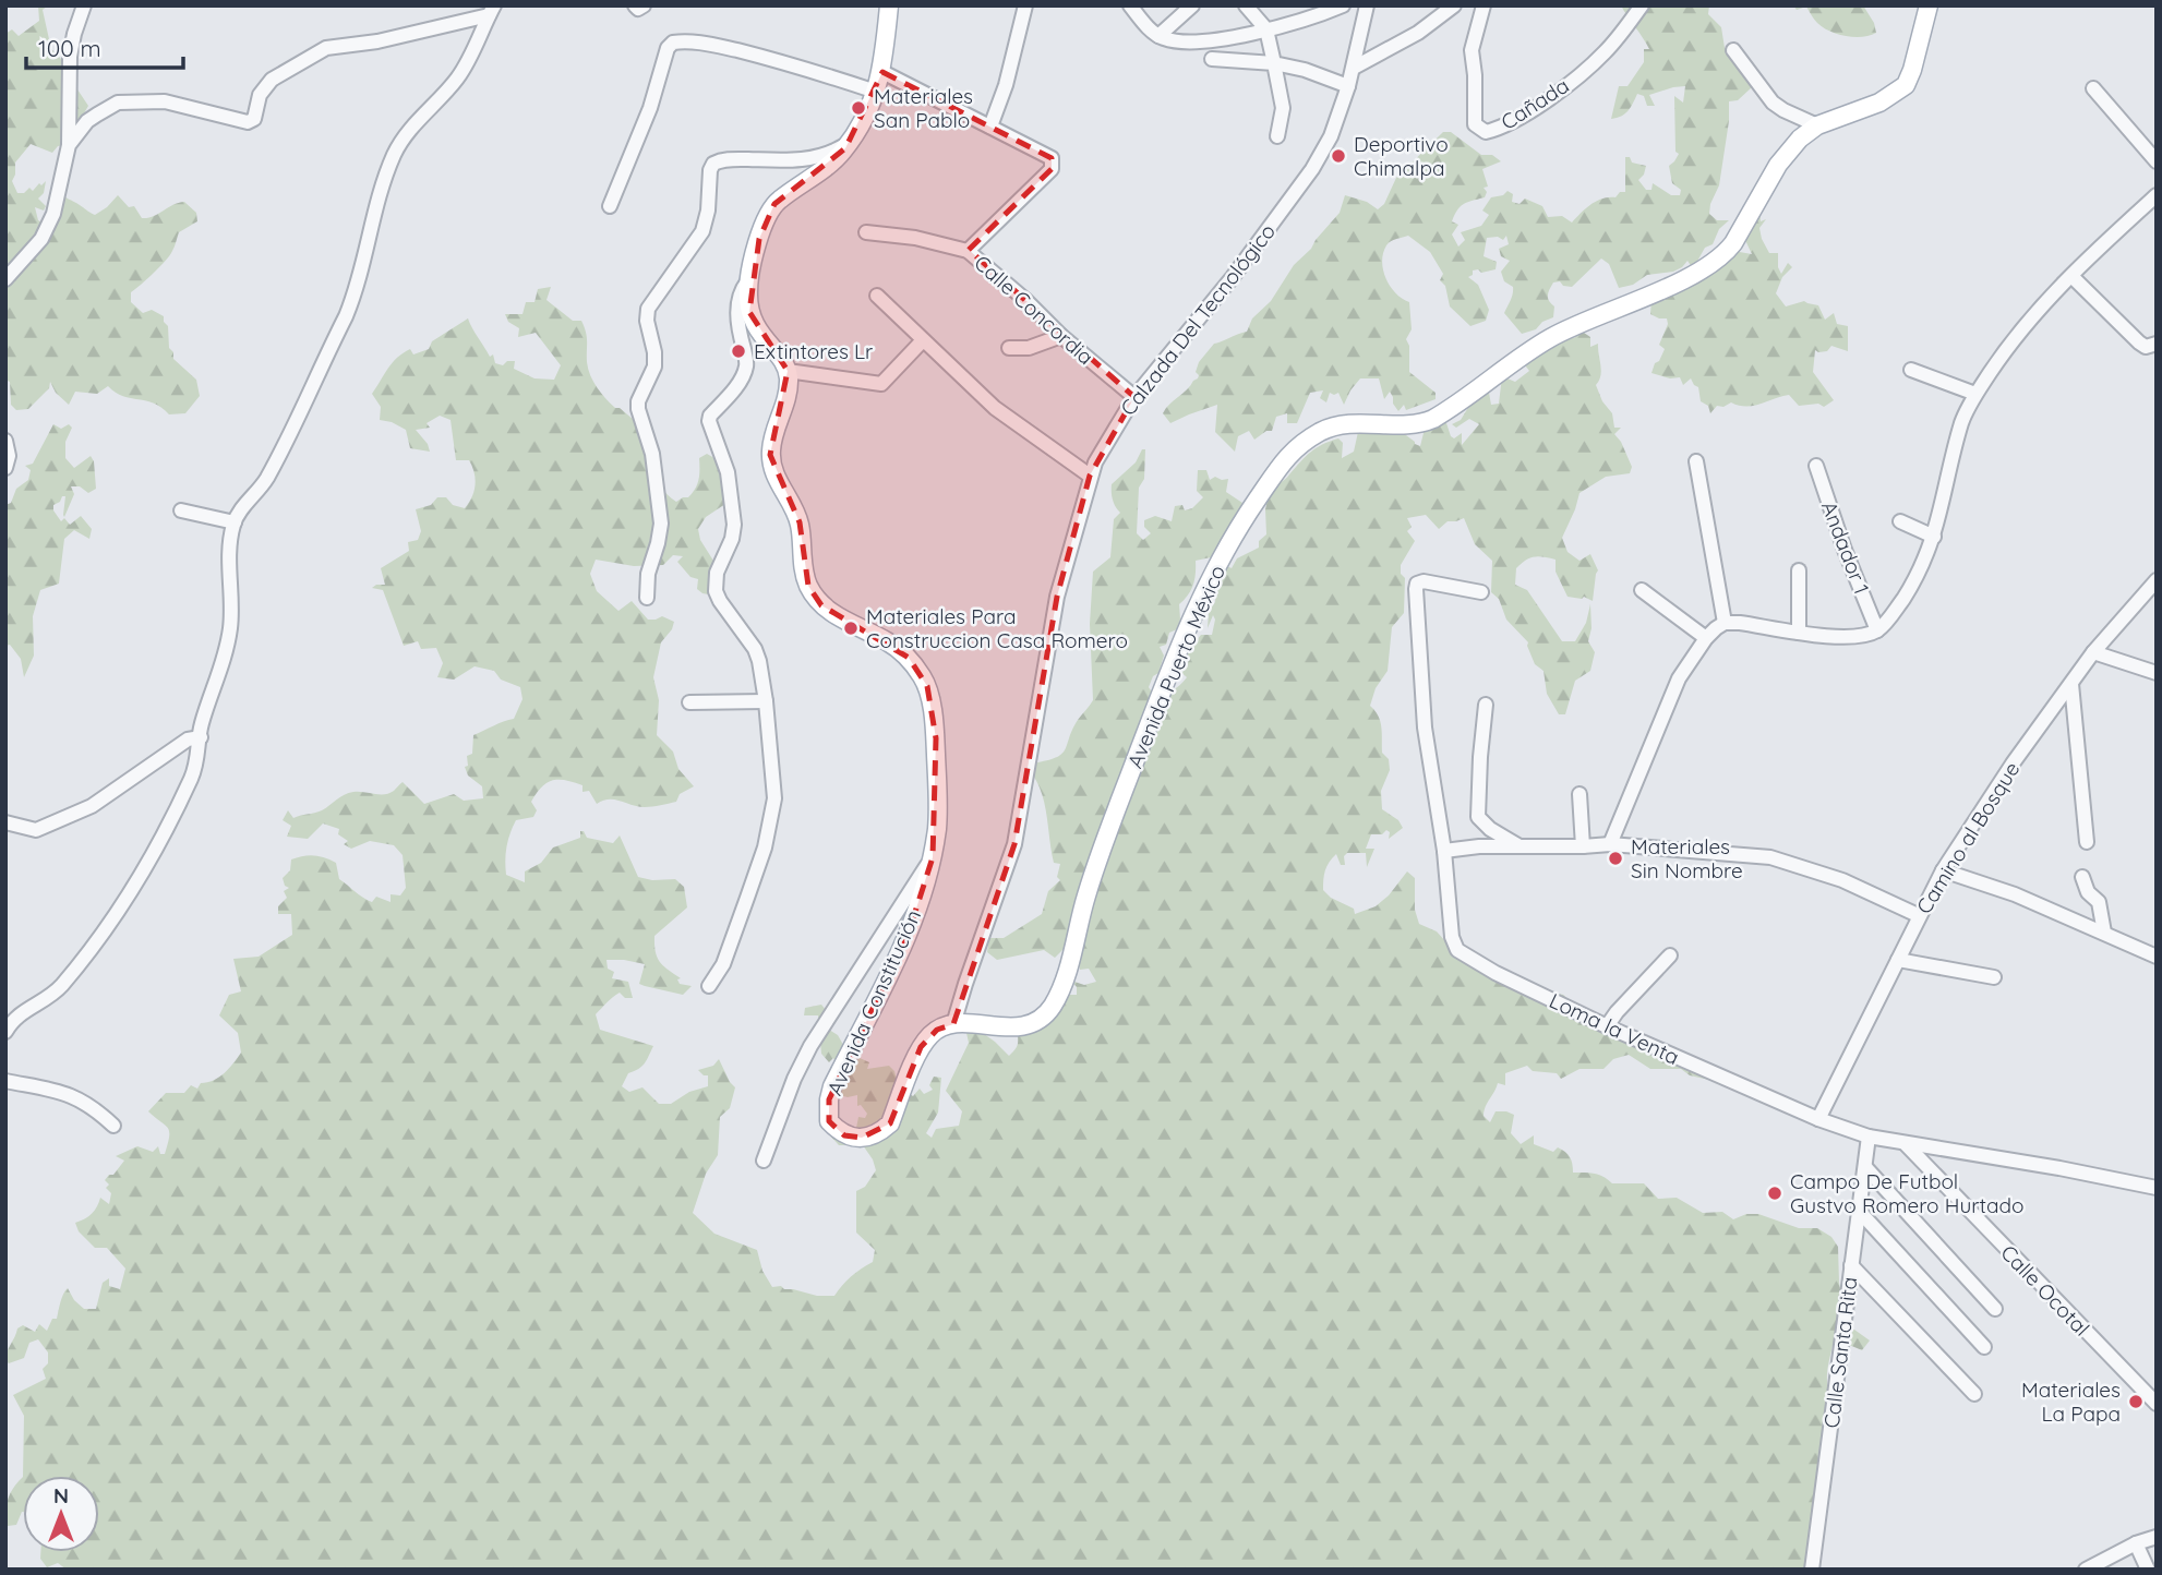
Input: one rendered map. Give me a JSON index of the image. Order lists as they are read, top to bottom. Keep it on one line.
{"streets":{"main road":["Avenida Puerto México","Avenida Constitución"],"street":["Cañada","Calle Concordia","Calzada Del Tecnológico","Andador 1","Camino al Bosque","Loma la Venta","Calle Ocotal","Calle Santa Rita"]},"crossings":[["Calle Concordia","Calzada Del Tecnológico"],["Calzada Del Tecnológico","Avenida Puerto México"],["Calzada Del Tecnológico","Avenida Constitución"],["Avenida Puerto México","Avenida Constitución"],["Camino al Bosque","Loma la Venta"],["Loma la Venta","Calle Ocotal"],["Loma la Venta","Calle Santa Rita"]],"places":["Materiales San Pablo","Deportivo Chimalpa","Extintores Lr","Materiales Para Construccion Casa Romero","Materiales Sin Nombre","Campo De Futbol Gustvo Romero Hurtado","Materiales La Papa"],"scale_bar":"100 m","north":"top"}
